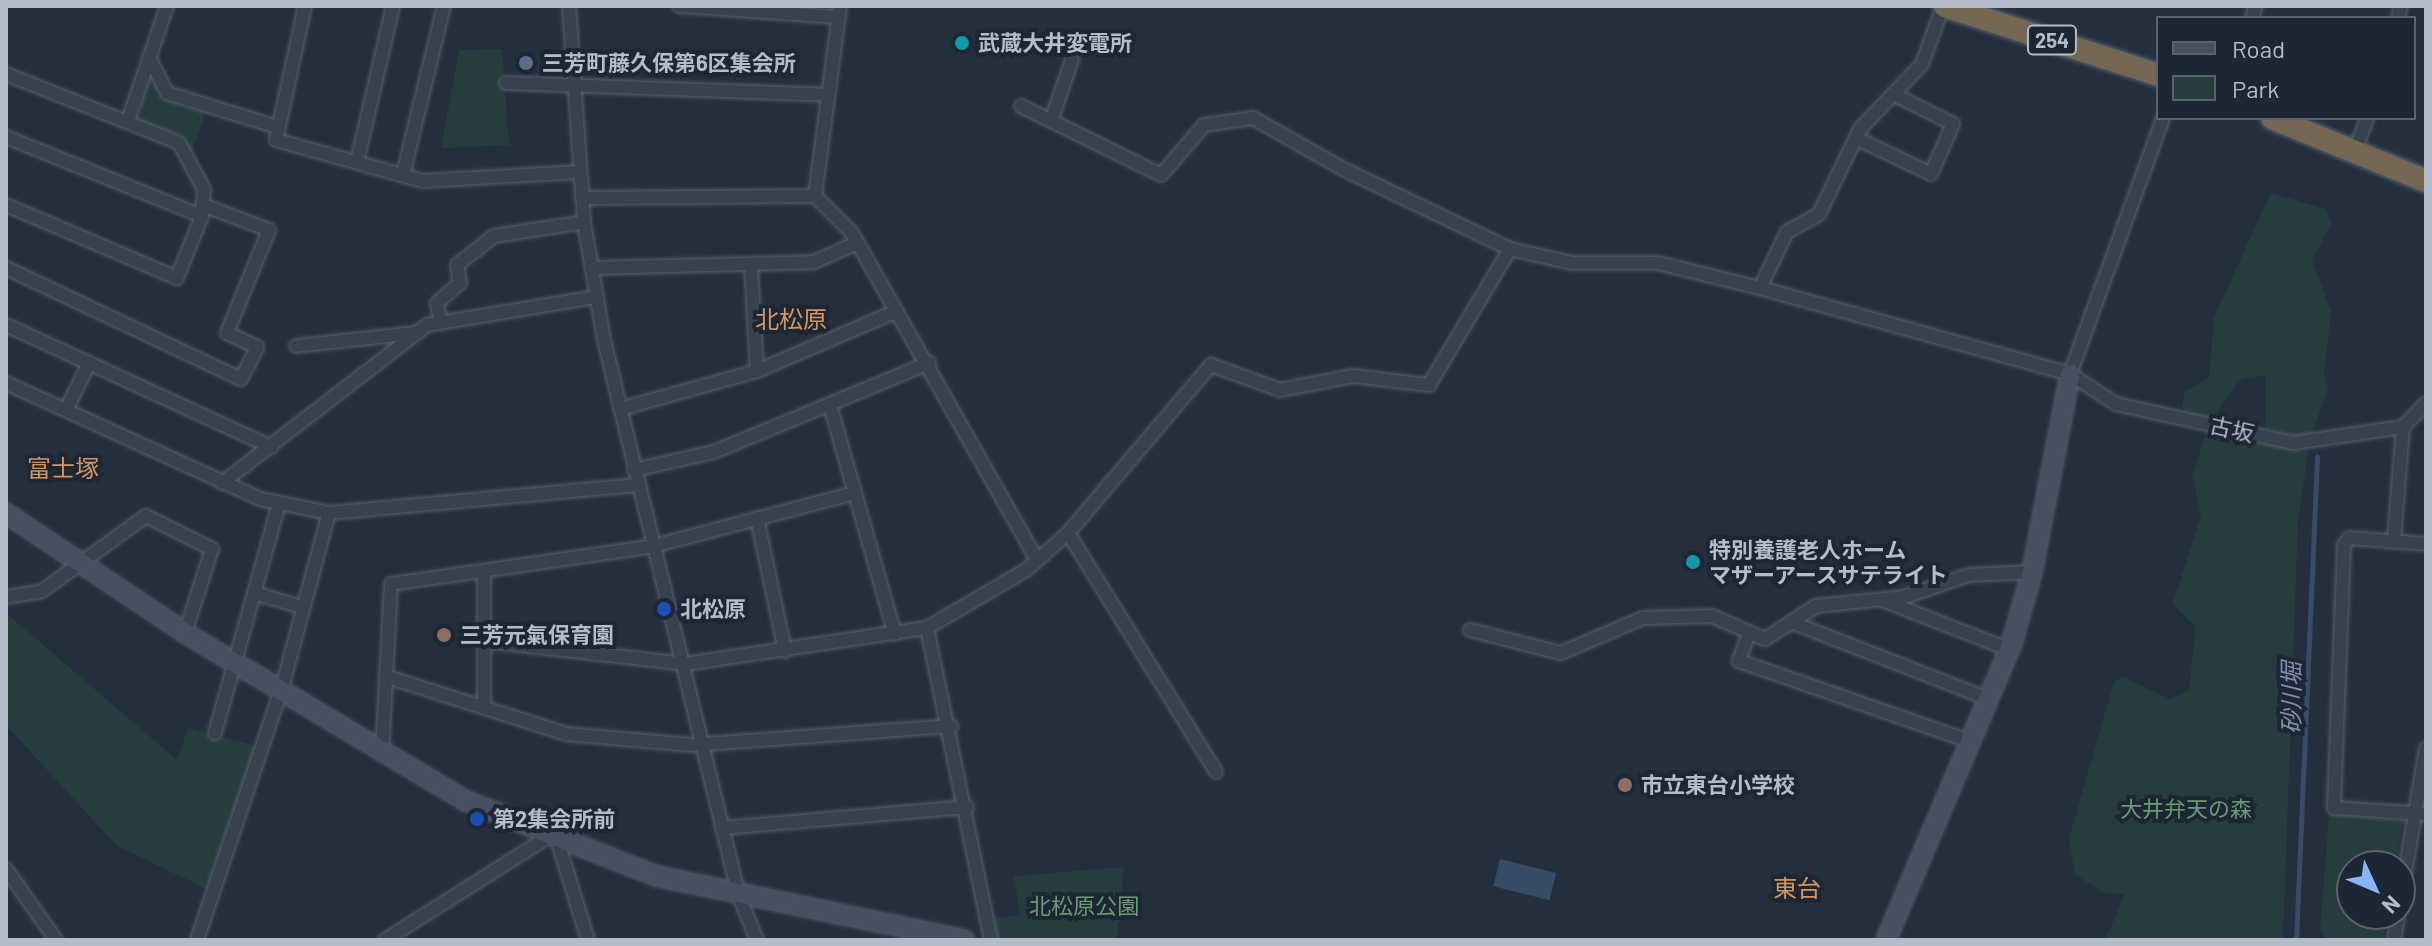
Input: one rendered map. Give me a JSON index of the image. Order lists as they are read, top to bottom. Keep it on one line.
{"streets":{"highway":["254"],"street":["古坂"]},"districts":["北松原","富士塚","東台"],"water":["砂川堀"],"parks":["大井弁天の森","北松原公園"],"places":["武蔵大井変電所","三芳町藤久保第6区集会所","特別養護老人ホーム マザーアースサテライト","北松原","三芳元氣保育園","市立東台小学校","第2集会所前"],"legend":["Road","Park"],"north":"bottom right"}
